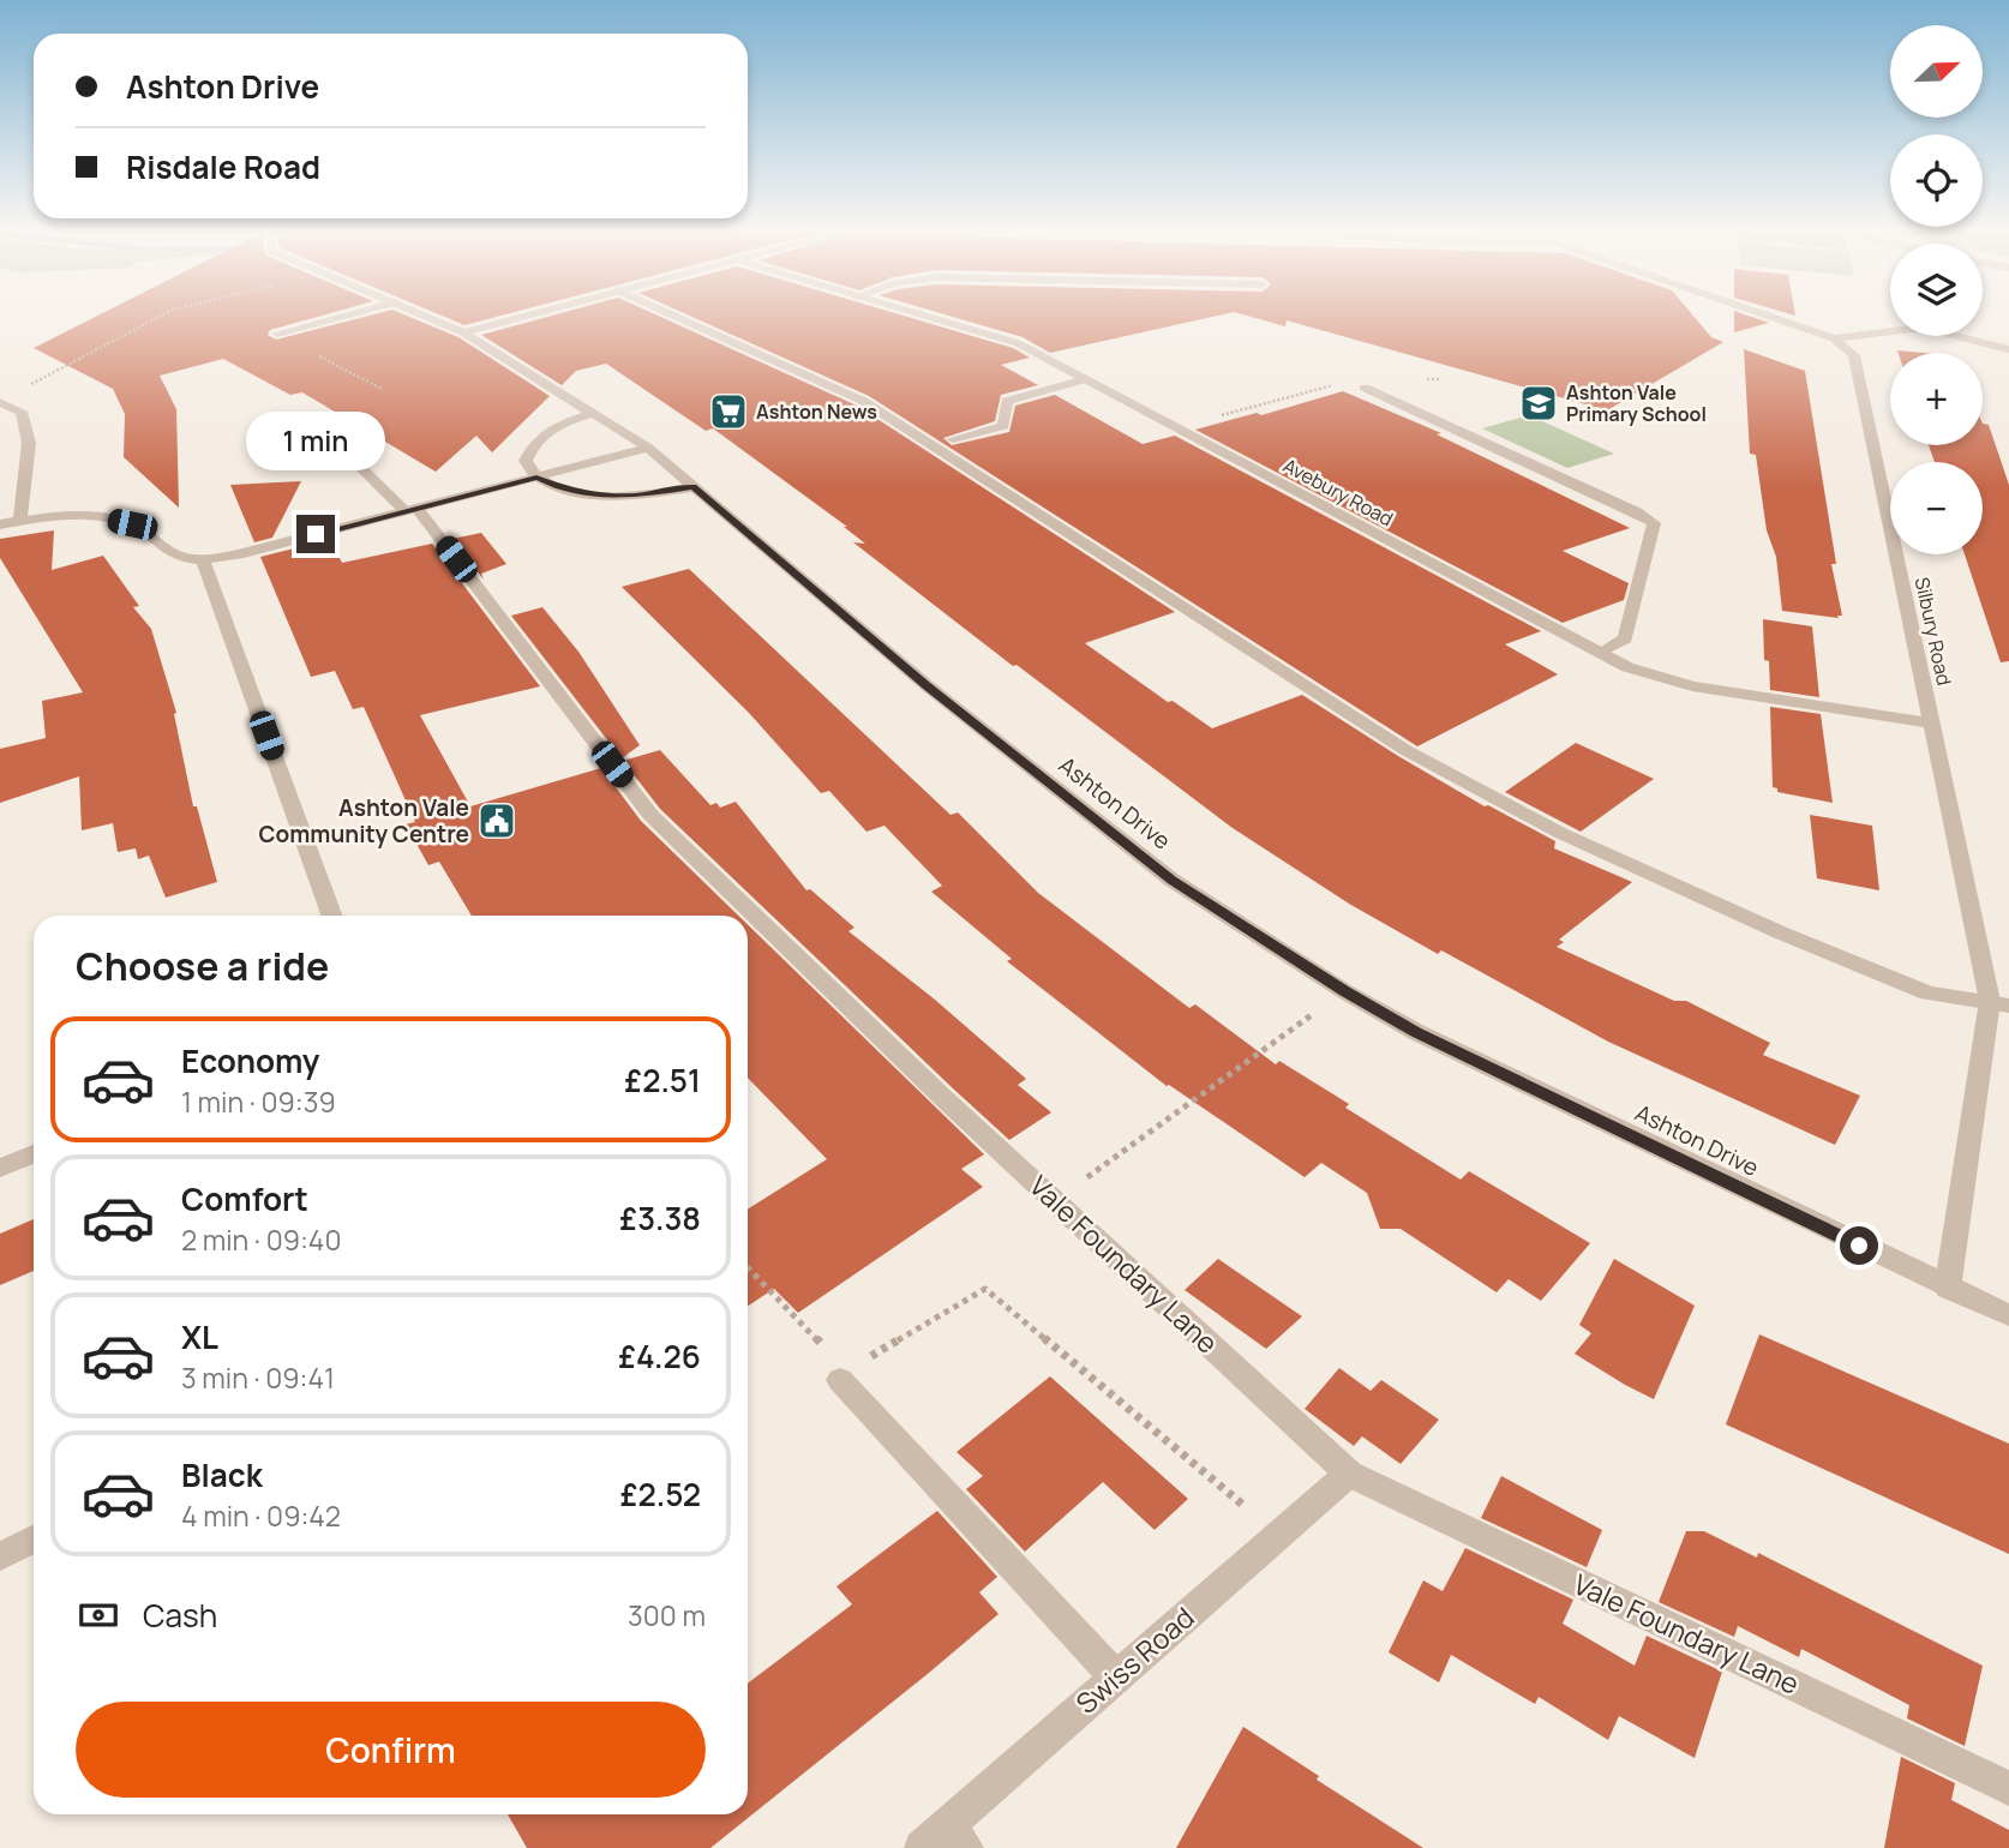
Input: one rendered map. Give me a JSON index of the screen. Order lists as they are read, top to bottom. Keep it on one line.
{"streets":{"street":["Avebury Road","Silbury Road","Ashton Drive","Vale Foundary Lane","Swiss Road"]},"crossings":[["Avebury Road","Silbury Road"],["Silbury Road","Ashton Drive"],["Vale Foundary Lane","Swiss Road"]],"places":{"school or university":["Ashton Vale Primary School"],"supermarket":["Ashton News"],"public building":["Ashton Vale Community Centre"]},"north":"top right","page":{"map_buttons":["+","−"],"banner":["Ashton Drive","Risdale Road"],"bubble":"1 min","heading":"Choose a ride","list":[{"name":"Economy","note":"1 min · 09:39","value":"£2.51"},{"name":"Comfort","note":"2 min · 09:40","value":"£3.38"},{"name":"XL","note":"3 min · 09:41","value":"£4.26"},{"name":"Black","note":"4 min · 09:42","value":"£2.52"}],"pay":["Cash","300 m"],"buttons":"Confirm"}}
